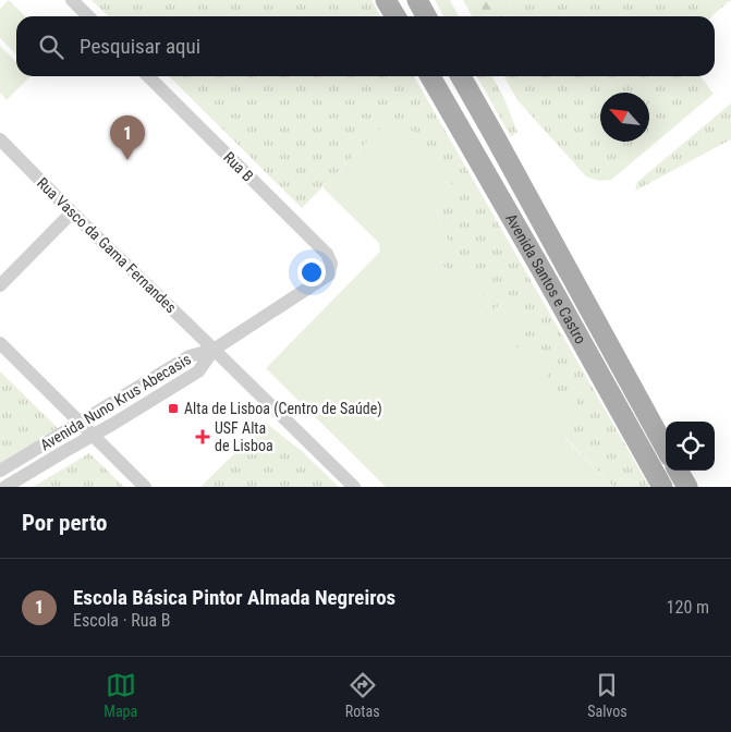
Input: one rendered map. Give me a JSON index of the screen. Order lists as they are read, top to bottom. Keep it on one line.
{"streets":{"main road":["Avenida Santos e Castro"],"street":["Rua B","Rua Vasco da Gama Fernandes","Avenida Nuno Krus Abecasis"]},"crossings":[["Rua B","Rua Vasco da Gama Fernandes"],["Rua B","Avenida Nuno Krus Abecasis"],["Rua Vasco da Gama Fernandes","Avenida Nuno Krus Abecasis"]],"places":{"transit":["Alta de Lisboa (Centro de Saúde)"],"health":["USF Alta de Lisboa"]},"north":"top left","page":{"search":"Pesquisar aqui","pins":"1","heading":"Por perto","list":[{"mark":"1","name":"Escola Básica Pintor Almada Negreiros","note":"Escola · Rua B","value":"120 m"}],"nav":["Mapa","Rotas","Salvos"]}}
